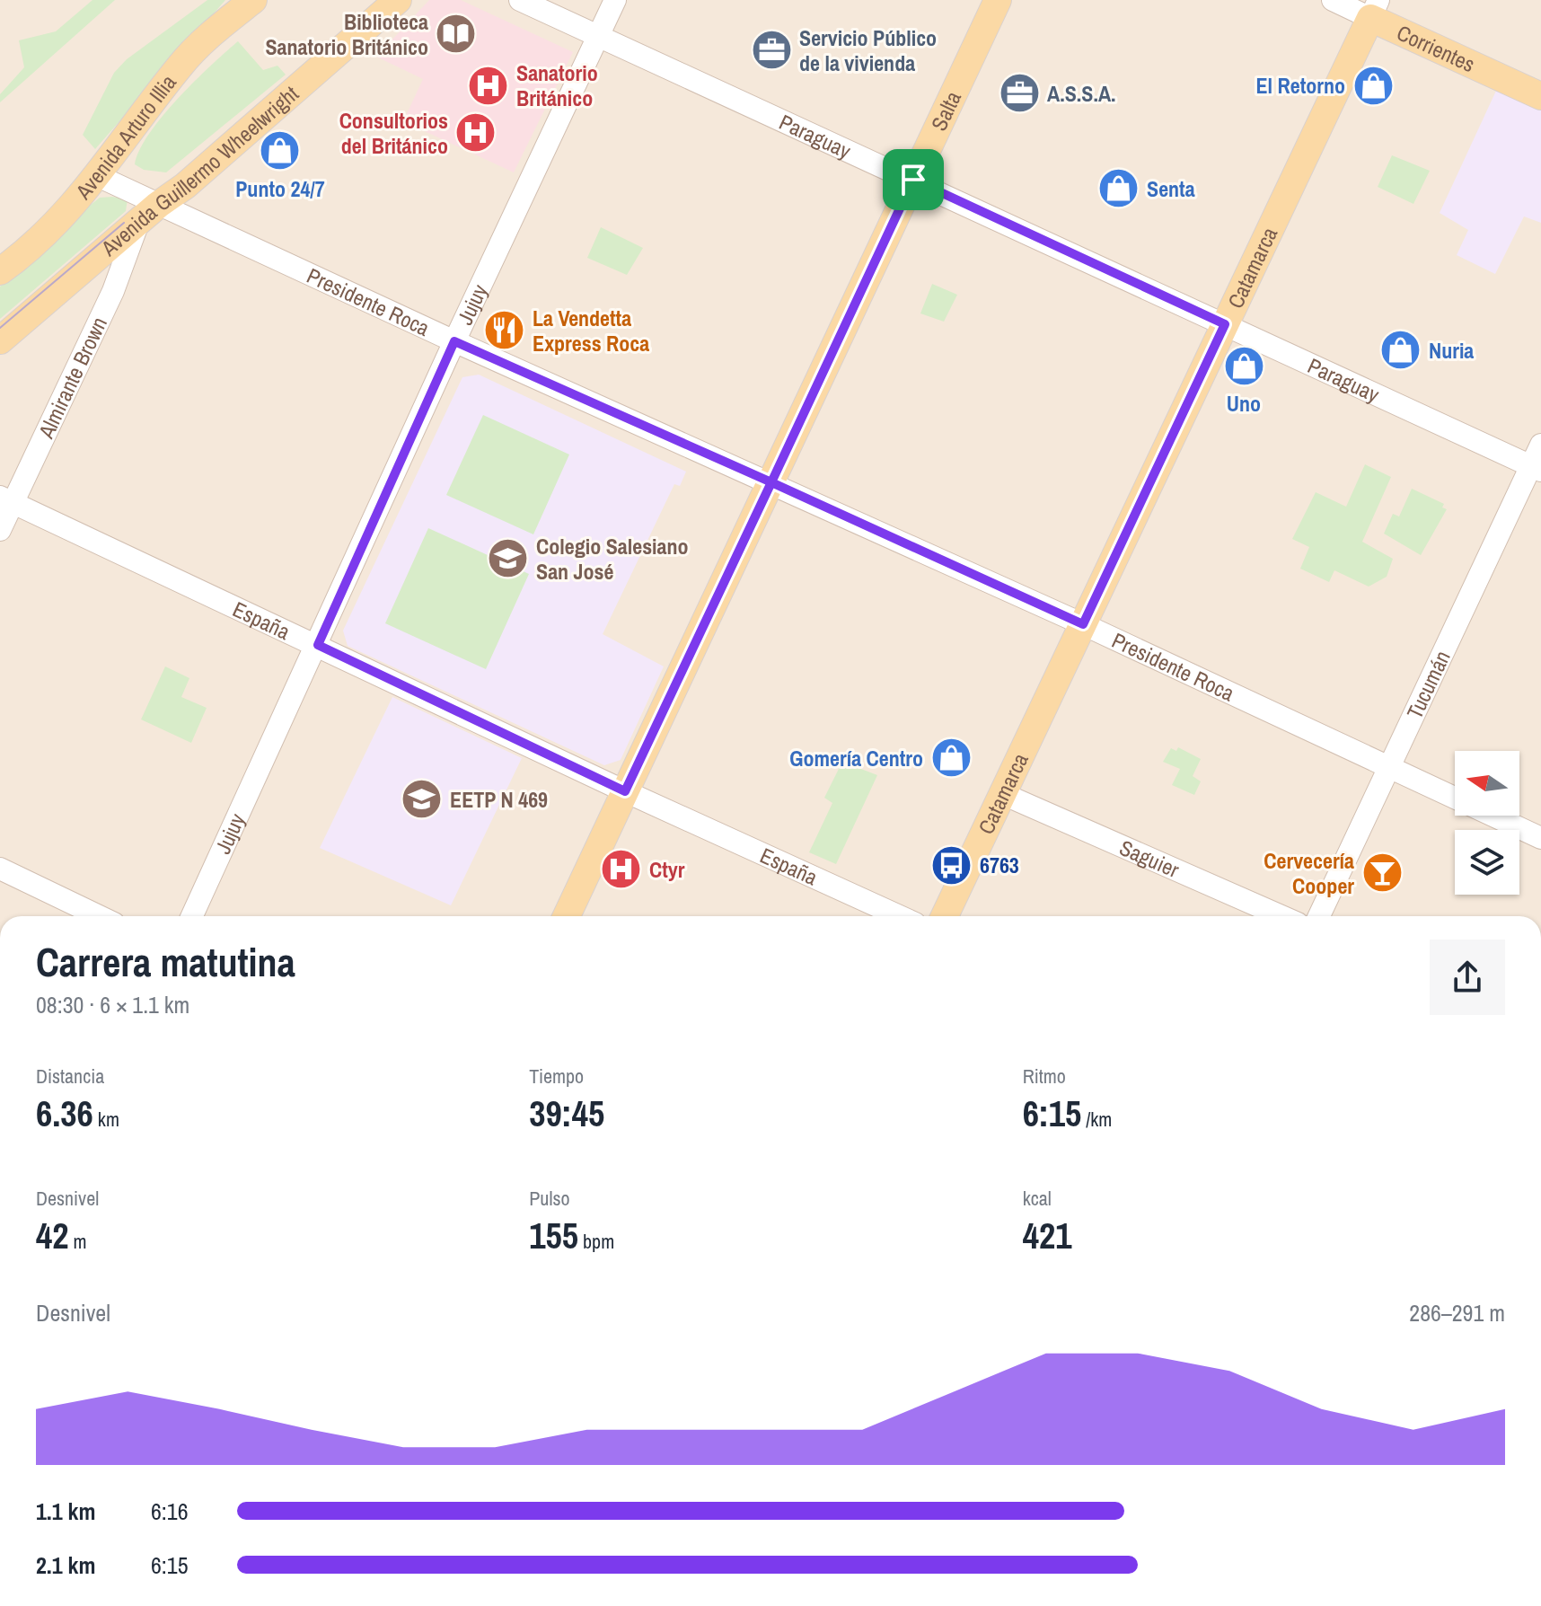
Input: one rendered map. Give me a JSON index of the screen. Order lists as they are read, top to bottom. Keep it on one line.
{"streets":{"main road":["Corrientes","Salta","Avenida Arturo Illia","Avenida Guillermo Wheelwright","Catamarca"],"street":["Paraguay","Presidente Roca","Jujuy","Almirante Brown","España","Tucumán","Saguier"]},"crossings":[["Corrientes","Catamarca"],["Salta","Paraguay"],["Salta","Presidente Roca"],["Salta","España"],["Paraguay","Catamarca"],["Paraguay","Jujuy"],["Paraguay","Tucumán"],["Avenida Arturo Illia","Presidente Roca"],["Avenida Guillermo Wheelwright","Presidente Roca"],["Avenida Guillermo Wheelwright","Almirante Brown"],["Catamarca","Presidente Roca"],["Catamarca","Saguier"],["Presidente Roca","Jujuy"],["Presidente Roca","Almirante Brown"],["Presidente Roca","Tucumán"],["Jujuy","España"],["Almirante Brown","España"]],"places":{"library":["Biblioteca Sanatorio Británico"],"office":["Servicio Público de la vivienda","A.S.S.A."],"hospital":["Sanatorio Británico","Consultorios del Británico","Ctyr"],"shop":["El Retorno","Punto 24/7","Senta","Nuria","Uno","Gomería Centro"],"restaurant":["La Vendetta Express Roca"],"school or university":["Colegio Salesiano San José","EETP N 469"],"bus stop":["6763"],"bar":["Cervecería Cooper"]},"north":"left","page":{"heading":["Carrera matutina","08:30 · 6 × 1.1 km"],"stats":[["Distancia","6.36 km"],["Tiempo","39:45"],["Ritmo","6:15 /km"],["Desnivel","42 m"],["Pulso","155 bpm"],["kcal","421"]],"chart":["Desnivel","286–291 m"],"list":[{"name":"1.1 km","note":"6:16"},{"name":"2.1 km","note":"6:15"}]}}
